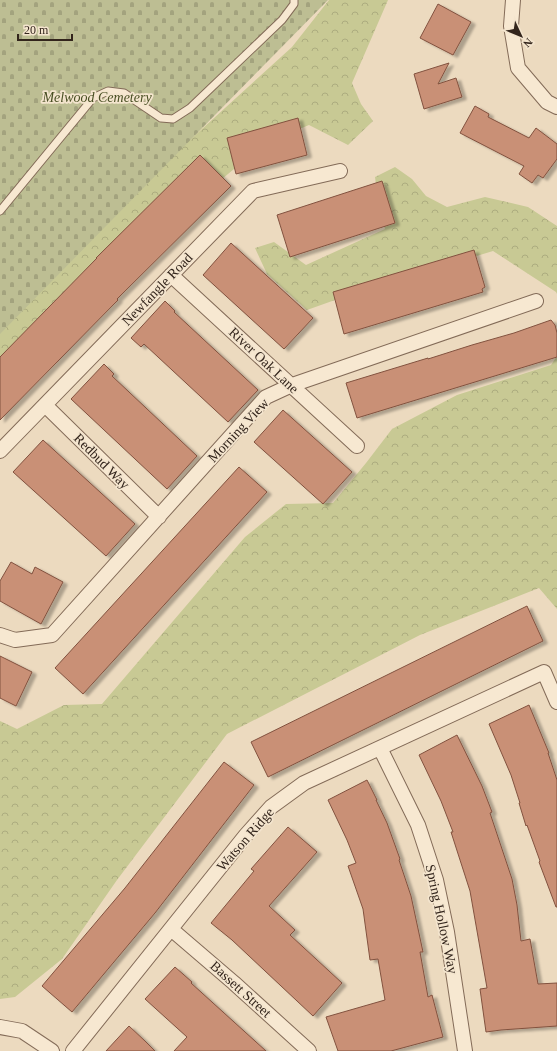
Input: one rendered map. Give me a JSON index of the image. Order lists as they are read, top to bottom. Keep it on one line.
{"streets":{"street":["Newfangle Road","River Oak Lane","Morning View","Redbud Way","Watson Ridge","Spring Hollow Way","Bassett Street"]},"crossings":[["Newfangle Road","River Oak Lane"],["Newfangle Road","Redbud Way"],["River Oak Lane","Morning View"],["Morning View","Redbud Way"],["Watson Ridge","Spring Hollow Way"],["Watson Ridge","Bassett Street"]],"parks":["Melwood Cemetery"],"scale_bar":"20 m","north":"bottom right"}
